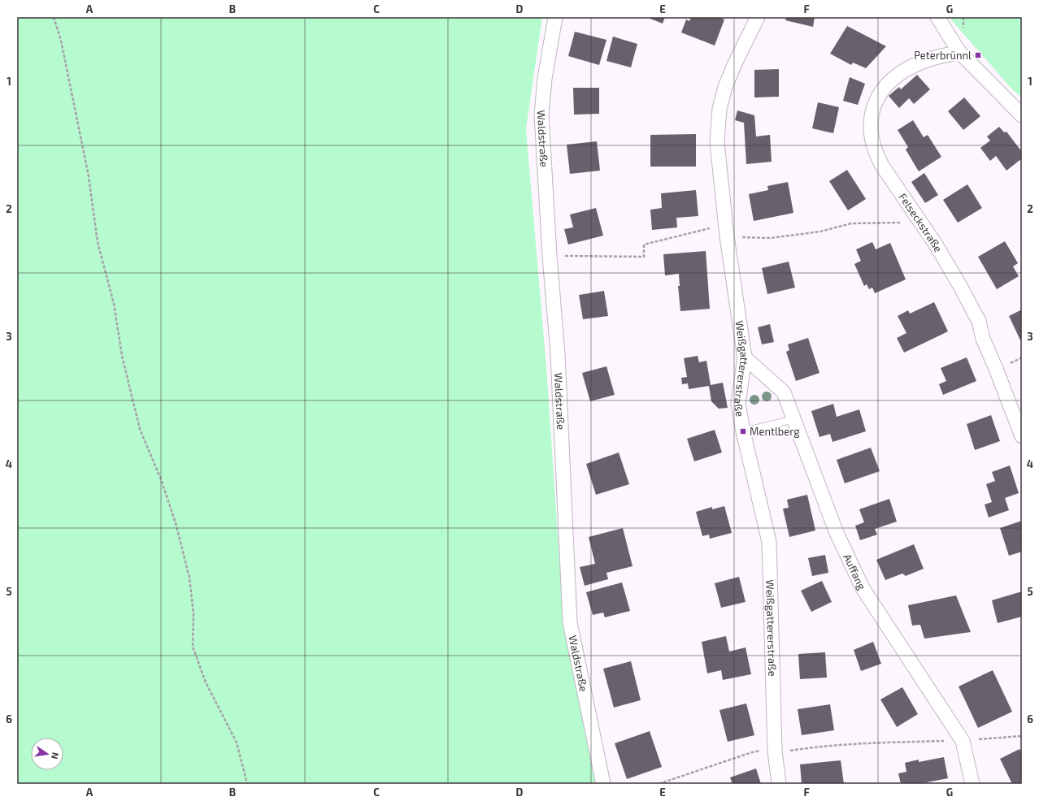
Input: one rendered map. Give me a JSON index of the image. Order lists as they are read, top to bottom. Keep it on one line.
{"streets":{"street":["Waldstraße","Felseckstraße","Weißgattererstraße","Auffang"]},"crossings":[["Weißgattererstraße","Auffang"]],"places":{"transit":["Peterbrünnl","Mentlberg"]},"north":"right","grid":{"columns":["A","B","C","D","E","F","G"],"rows":["1","2","3","4","5","6"]}}
